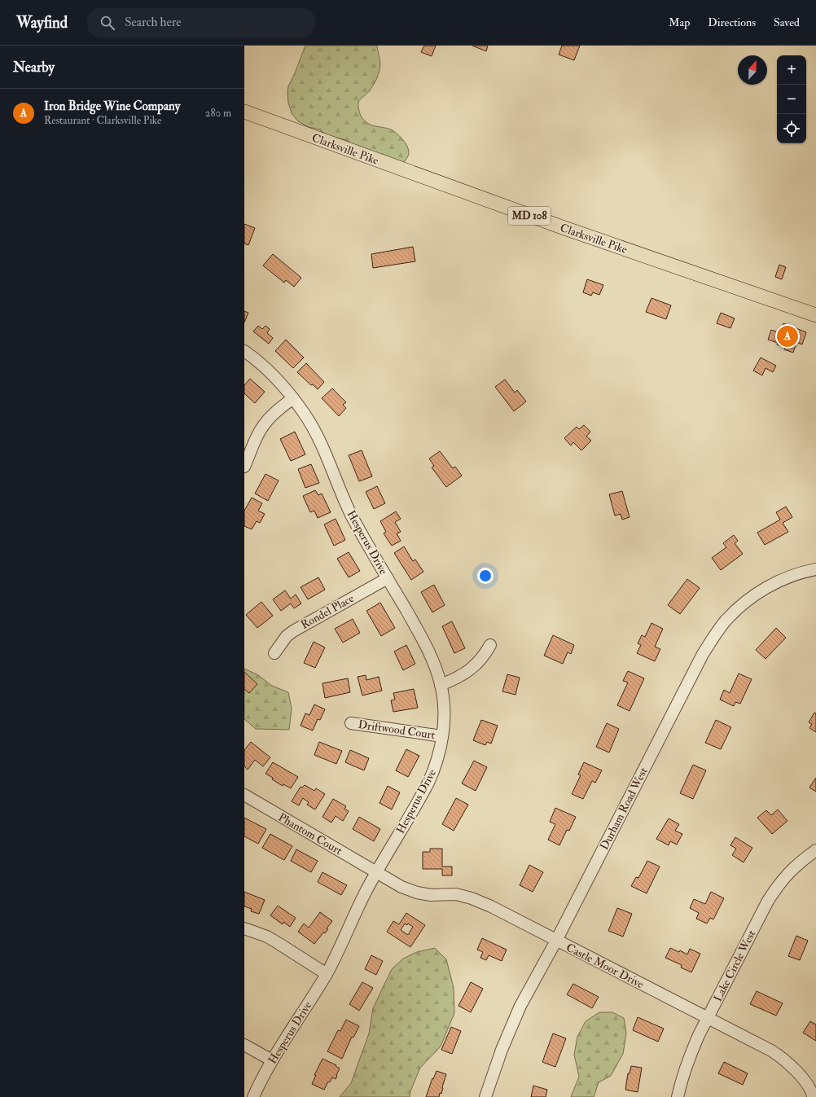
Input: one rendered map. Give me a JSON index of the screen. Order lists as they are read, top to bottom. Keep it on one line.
{"streets":{"main road":["Clarksville Pike","MD 108"],"street":["Hesperus Drive","Rondel Place","Driftwood Court","Durham Road West","Phantom Court","Castle Moor Drive","Lake Circle West"]},"crossings":[["Hesperus Drive","Rondel Place"],["Hesperus Drive","Driftwood Court"],["Hesperus Drive","Phantom Court"],["Hesperus Drive","Castle Moor Drive"],["Durham Road West","Castle Moor Drive"],["Phantom Court","Castle Moor Drive"],["Castle Moor Drive","Lake Circle West"]],"north":"top","page":{"header":"Wayfind","search":"Search here","nav":["Map","Directions","Saved"],"heading":"Nearby","map_buttons":["+","−"],"list":[{"mark":"A","name":"Iron Bridge Wine Company","note":"Restaurant · Clarksville Pike","value":"280 m"}],"pins":"A"}}
